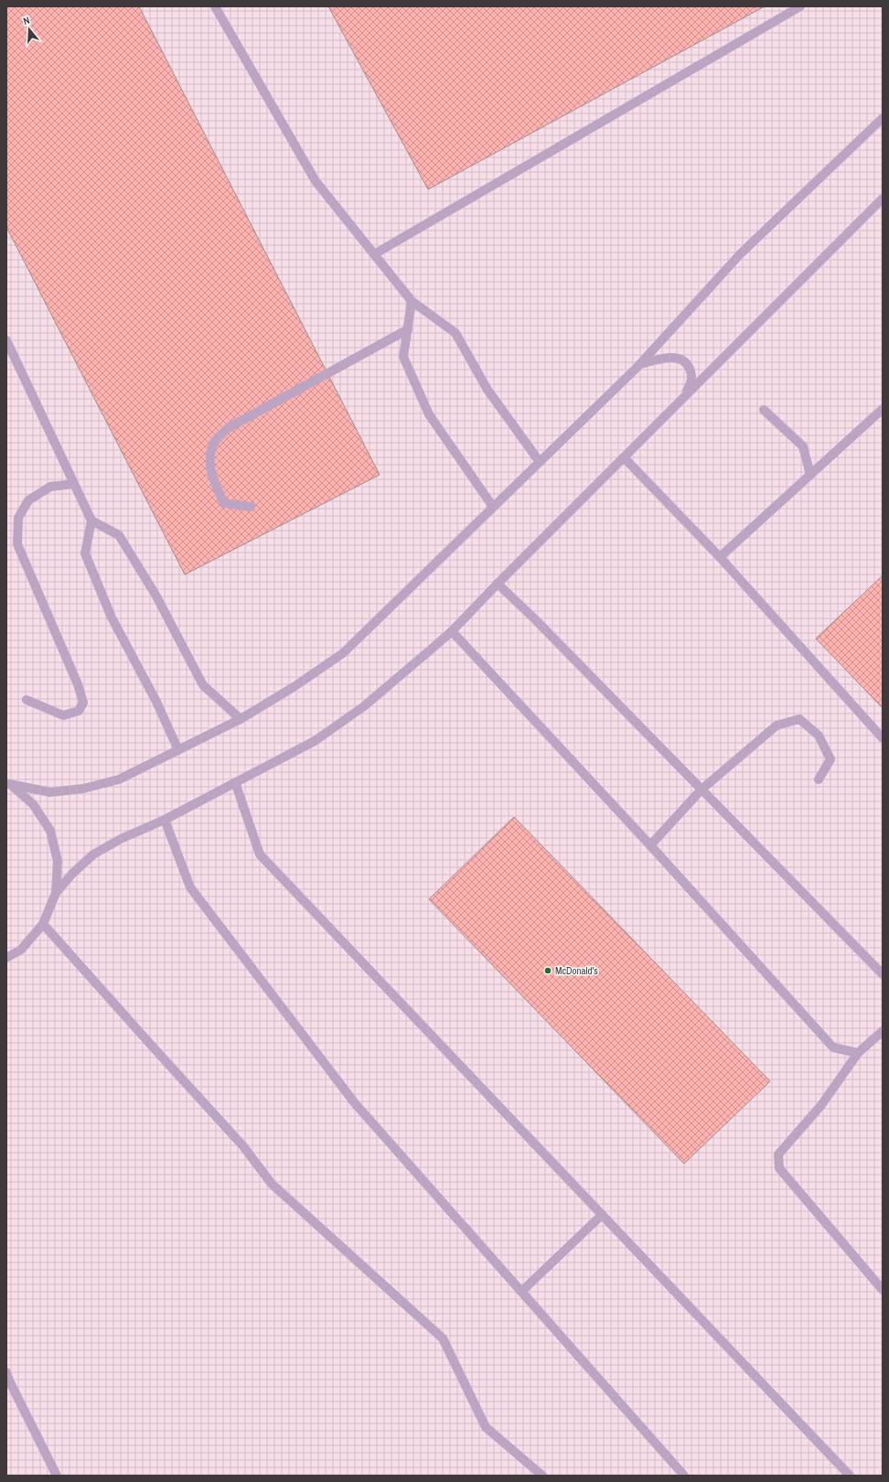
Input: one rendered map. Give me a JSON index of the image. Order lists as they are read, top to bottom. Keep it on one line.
{"places":["McDonald's"],"north":"top"}
